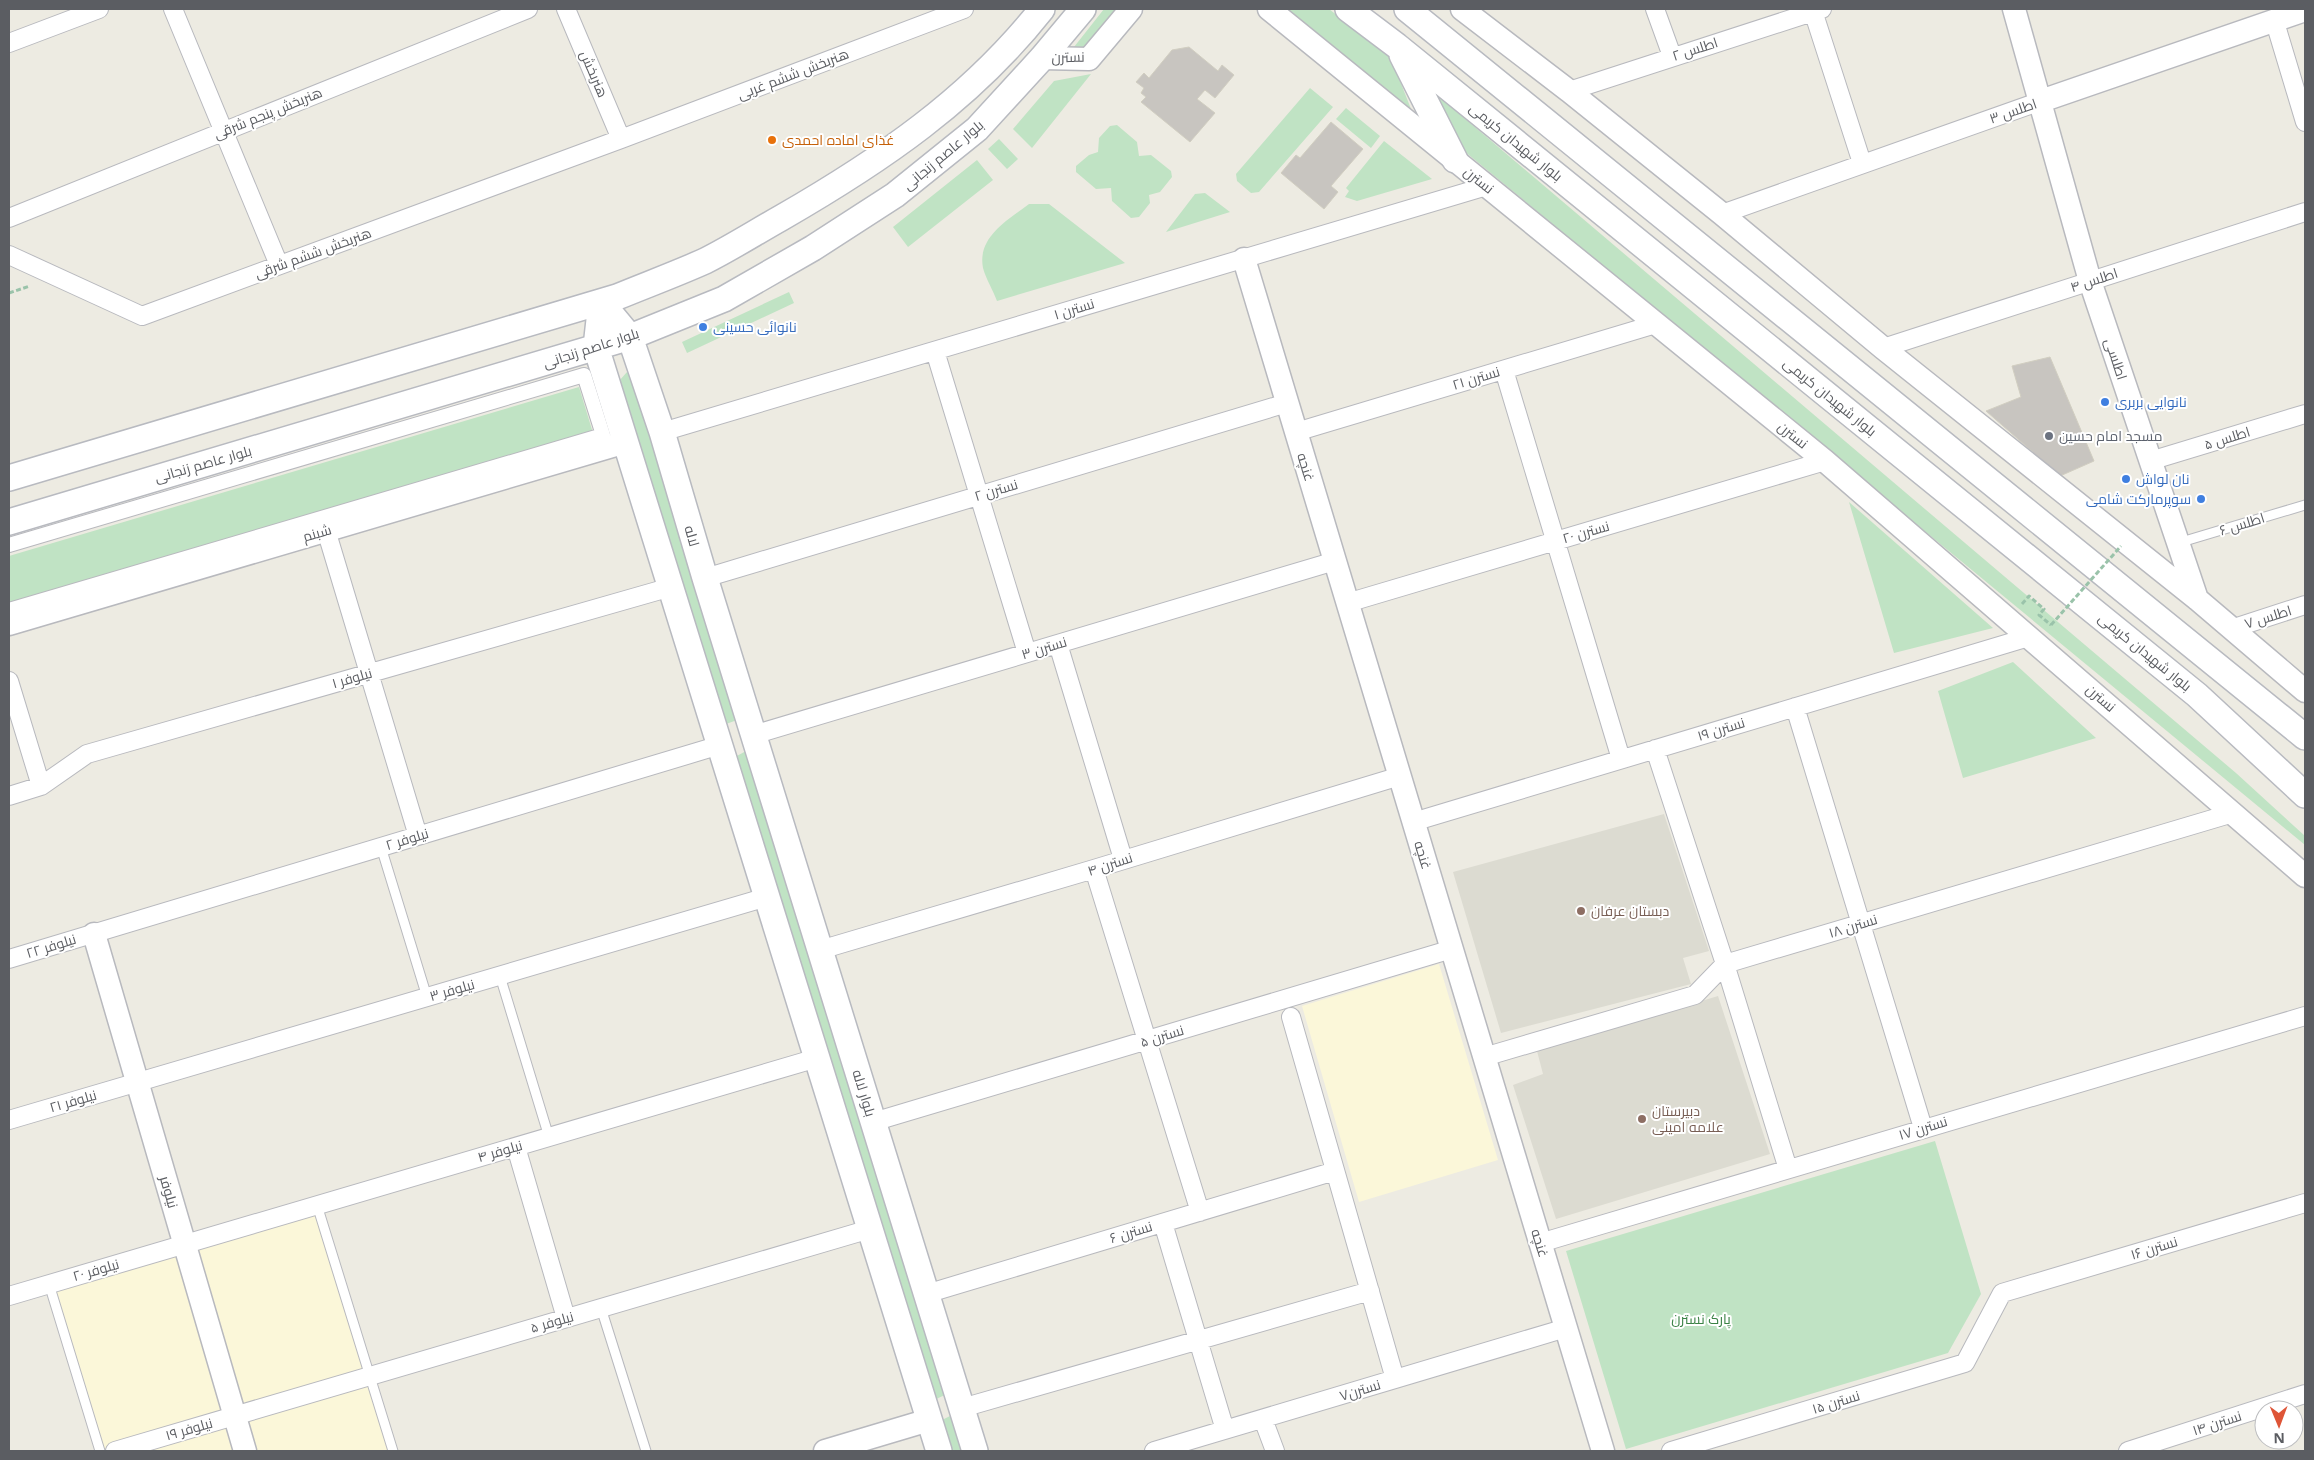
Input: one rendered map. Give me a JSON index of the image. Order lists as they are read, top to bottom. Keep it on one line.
{"streets":{"main road":["بلوار شهیدان کریمی","بلوار عاصم زنجانی","لاله","بلوار لاله"],"street":["اطلس ۲","نسترن","هنربخش","هنربخش ششم غربی","اطلس ۳","هنربخش پنجم شرقی","هنربخش ششم شرقی","اطلس ۴","نسترن ۱","اطلسی","نسترن ۲۱","اطلس ۵","غنچه","نسترن ۲","نسترن ۲۰","شبنم","اطلس ۷","نسترن ۳","نیلوفر ۱","نسترن ۱۹","نیلوفر ۲","نسترن ۴","نسترن ۱۸","نیلوفر ۲۲","نیلوفر ۳","نسترن ۵","نیلوفر ۲۱","نسترن ۱۷","نیلوفر ۴","نیلوفر","نسترن ۶","نسترن ۱۶","نیلوفر ۲۰","نیلوفر ۵","نسترن۷","نسترن ۱۵","نسترن ۱۴","نیلوفر ۱۹"],"lane":["اطلس ۶"]},"crossings":[["نسترن","بلوار عاصم زنجانی"],["نسترن","نسترن ۱"],["نسترن","نسترن ۲۱"],["نسترن","نسترن ۲۰"],["نسترن","نسترن ۱۹"],["نسترن","نسترن ۱۸"],["هنربخش","هنربخش ششم غربی"],["هنربخش","هنربخش ششم شرقی"],["هنربخش ششم غربی","هنربخش ششم شرقی"],["اطلس ۳","اطلسی"],["بلوار عاصم زنجانی","لاله"],["اطلس ۴","اطلسی"],["نسترن ۱","غنچه"],["نسترن ۱","لاله"],["اطلسی","اطلس ۵"],["اطلسی","اطلس ۶"],["اطلسی","اطلس ۷"],["نسترن ۲۱","غنچه"],["غنچه","نسترن ۲"],["غنچه","نسترن ۲۰"],["غنچه","نسترن ۳"],["غنچه","نسترن ۱۹"],["غنچه","نسترن ۴"],["غنچه","نسترن ۱۸"],["غنچه","نسترن ۵"],["غنچه","نسترن ۱۷"],["غنچه","نسترن۷"],["نسترن ۲","لاله"],["لاله","نسترن ۳"],["لاله","بلوار لاله"],["نسترن ۳","بلوار لاله"],["نیلوفر ۲","نیلوفر ۲۲"],["نیلوفر ۲","نیلوفر"],["نسترن ۴","بلوار لاله"],["نیلوفر ۲۲","نیلوفر"],["نیلوفر ۳","نیلوفر ۲۱"],["نیلوفر ۳","نیلوفر"],["نسترن ۵","بلوار لاله"],["بلوار لاله","نسترن ۶"],["نیلوفر ۲۱","نیلوفر"],["نیلوفر ۴","نیلوفر"],["نیلوفر ۴","نیلوفر ۲۰"],["نیلوفر","نیلوفر ۲۰"],["نیلوفر","نیلوفر ۵"],["نیلوفر","نیلوفر ۱۹"],["نسترن ۱۶","نسترن ۱۵"],["نیلوفر ۵","نیلوفر ۱۹"]],"parks":["پارک نسترن"],"places":["غذای اماده احمدی","نانوائی حسینی","نانوایی بربری","مسجد امام حسین","نان لواش","سوپرمارکت شامی","دبستان عرفان","دبیرستان علامه امینی"],"north":"bottom"}
